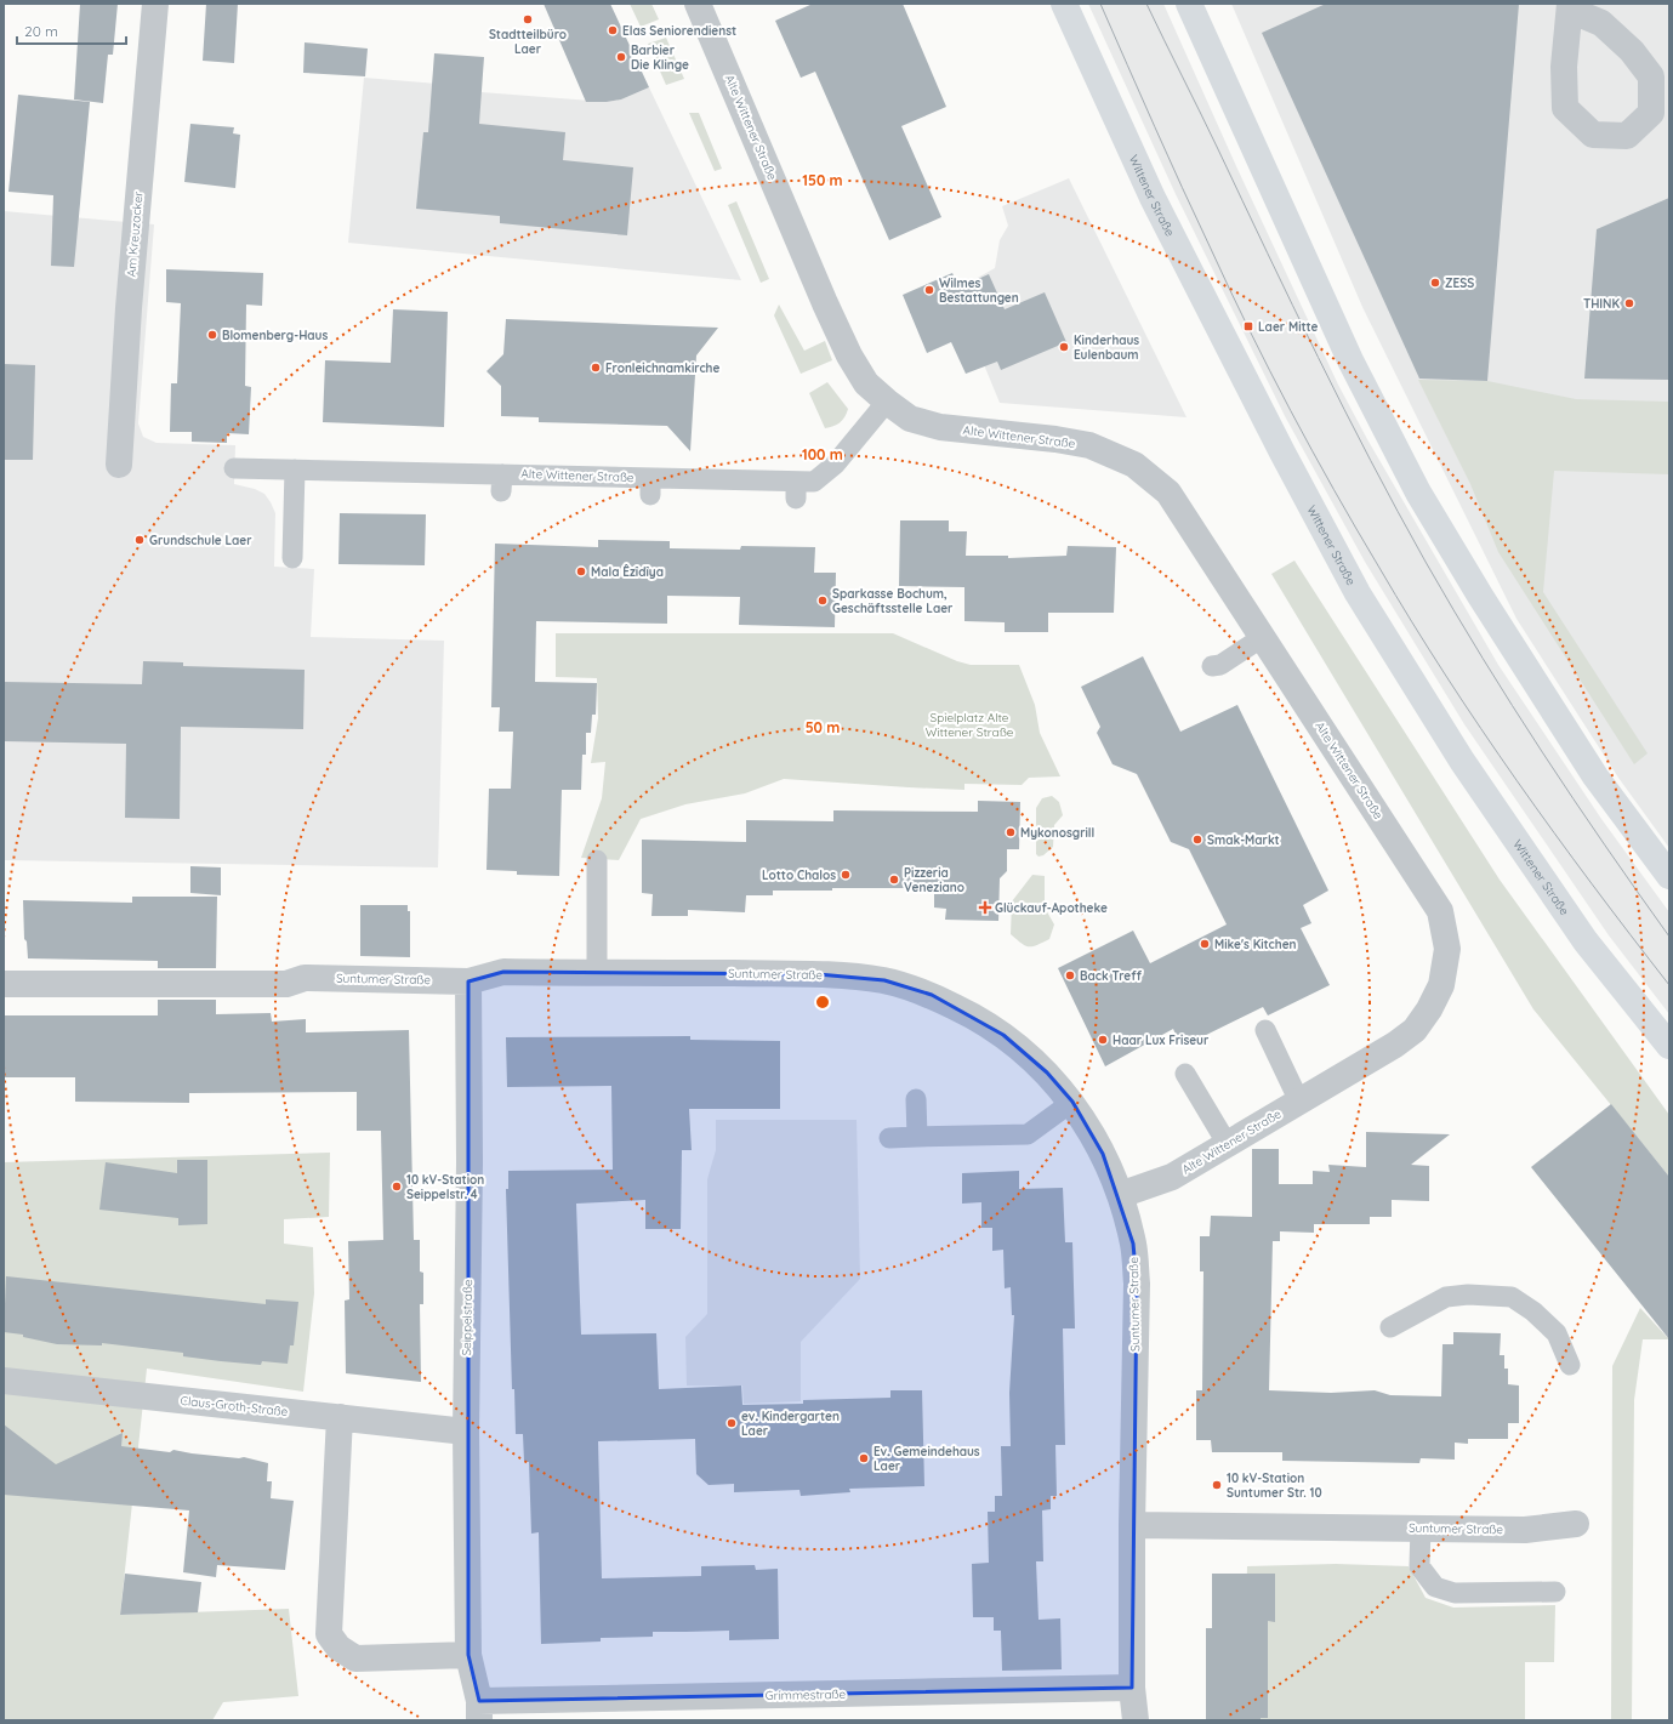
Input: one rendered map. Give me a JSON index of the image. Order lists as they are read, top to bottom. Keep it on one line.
{"streets":{"main road":["Wittener Straße"],"street":["Alte Wittener Straße","Am Kreuzacker","Suntumer Straße","Seippelstraße","Claus-Groth-Straße","Grimmestraße"]},"crossings":[["Alte Wittener Straße","Suntumer Straße"],["Suntumer Straße","Seippelstraße"],["Suntumer Straße","Grimmestraße"],["Seippelstraße","Claus-Groth-Straße"],["Seippelstraße","Grimmestraße"]],"parks":["Spielplatz Alte Wittener Straße"],"places":{"other":["Stadtteilbüro Laer","Elas Seniorendienst","Barbier Die Klinge","ZESS","Wilmes Bestattungen","THINK","Blomenberg-Haus","Kinderhaus Eulenbaum","Fronleichnamkirche","Grundschule Laer","Mala Êzîdîya","Sparkasse Bochum, Geschäftsstelle Laer","Mykonosgrill","Smak-Markt","Lotto Chalos","Pizzeria Veneziano","Mike's Kitchen","Back Treff","Haar Lux Friseur","10 kV-Station Seippelstr. 4","ev. Kindergarten Laer","Ev. Gemeindehaus Laer","10 kV-Station Suntumer Str. 10"],"transit":["Laer Mitte"],"health":["Glückauf-Apotheke"]},"scale_bar":"20 m","rings":["150 m","100 m","50 m"]}
